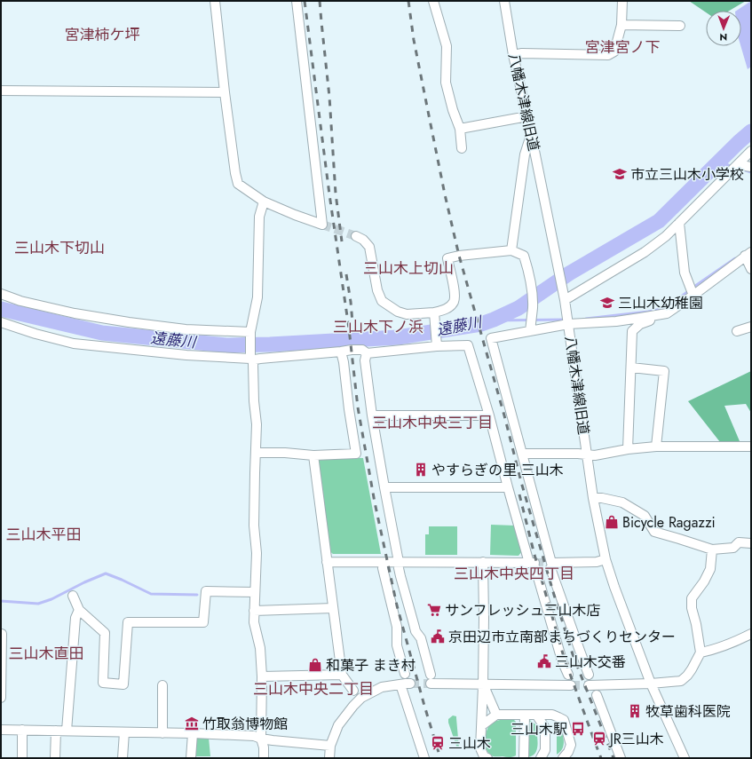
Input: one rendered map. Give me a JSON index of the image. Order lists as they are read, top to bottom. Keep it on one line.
{"streets":{"street":["八幡木津線旧道"]},"districts":["宮津柿ケ坪","宮津宮ノ下","三山木下切山","三山木上切山","三山木下ノ浜","三山木中央三丁目","三山木平田","三山木中央四丁目","三山木直田","三山木中央二丁目"],"water":["遠藤川"],"places":{"school or university":["市立三山木小学校","三山木幼稚園"],"building":["やすらぎの里 三山木","牧草歯科医院"],"shop":["Bicycle Ragazzi","和菓子 まき村"],"supermarket":["サンフレッシュ三山木店"],"public building":["京田辺市立南部まちづくりセンター","三山木交番"],"museum":["竹取翁博物館"],"bus stop":["三山木駅"],"station":["JR三山木","三山木"]},"north":"bottom"}
